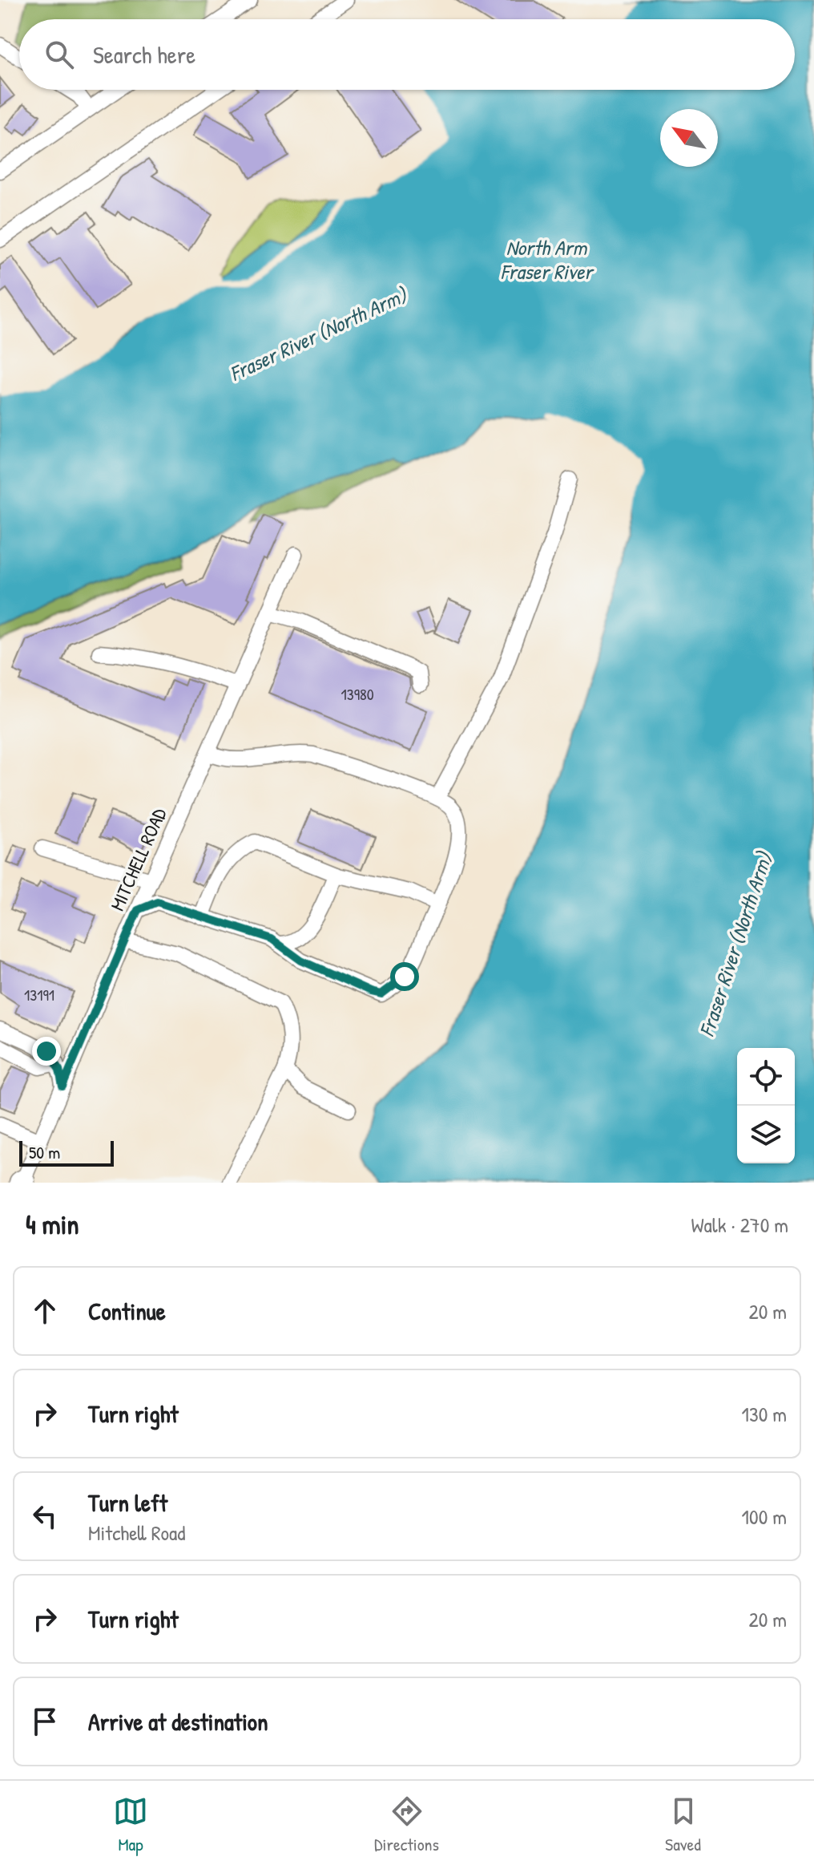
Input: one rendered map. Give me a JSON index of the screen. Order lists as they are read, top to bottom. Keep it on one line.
{"streets":{"street":["MITCHELL ROAD"]},"water":["North Arm Fraser River","Fraser River (North Arm)"],"house_numbers":["13980","13191"],"scale_bar":"50 m","north":"top left","page":{"search":"Search here","scale":"50 m","heading":["4 min","Walk · 270 m"],"list":[["Continue","20 m"],["Turn right","130 m"],["Turn left","Mitchell Road","100 m"],["Turn right","20 m"],"Arrive at destination"],"nav":["Map","Directions","Saved"]}}
